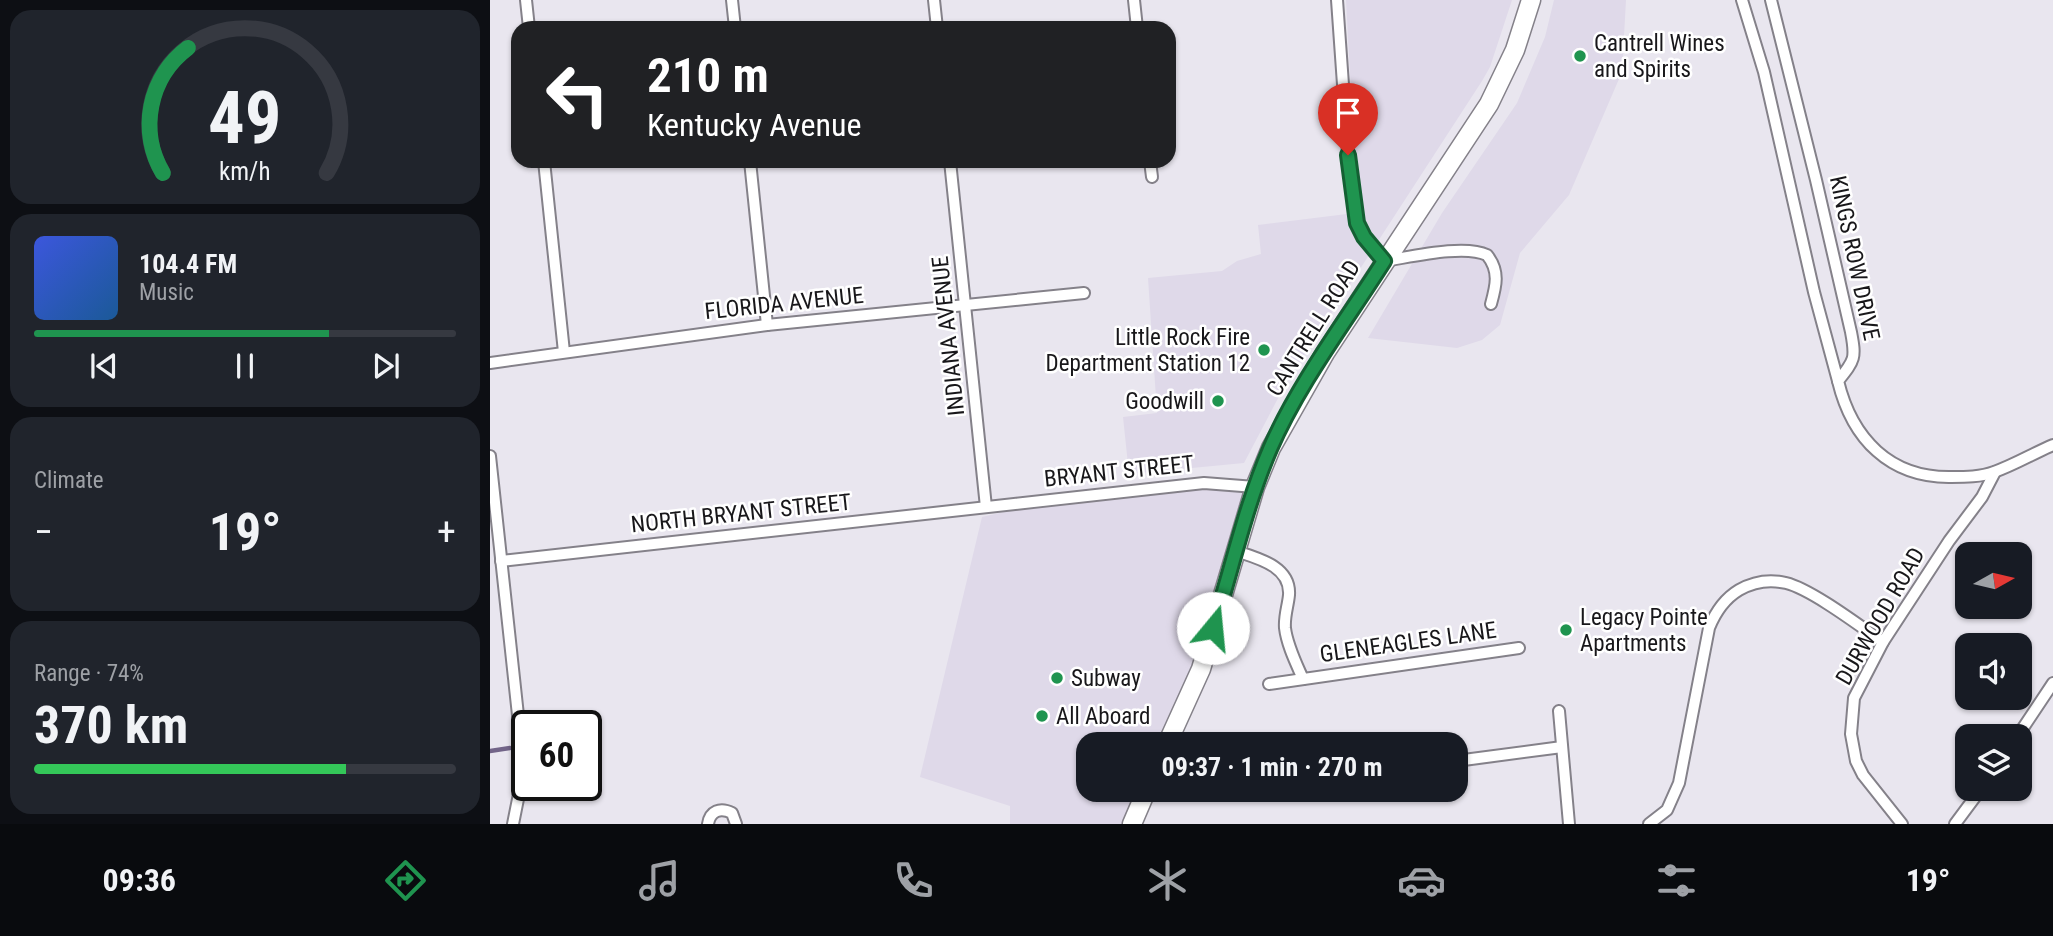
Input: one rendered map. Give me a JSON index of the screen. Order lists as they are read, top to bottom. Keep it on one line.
{"streets":{"main road":["CANTRELL ROAD"],"street":["KINGS ROW DRIVE","FLORIDA AVENUE","INDIANA AVENUE","BRYANT STREET","NORTH BRYANT STREET","DURWOOD ROAD","GLENEAGLES LANE"]},"crossings":[["FLORIDA AVENUE","INDIANA AVENUE"],["CANTRELL ROAD","BRYANT STREET"],["CANTRELL ROAD","GLENEAGLES LANE"],["INDIANA AVENUE","BRYANT STREET"],["INDIANA AVENUE","NORTH BRYANT STREET"],["BRYANT STREET","NORTH BRYANT STREET"]],"places":["Cantrell Wines and Spirits","Little Rock Fire Department Station 12","Goodwill","Legacy Pointe Apartments","Subway","All Aboard"],"north":"right","page":{"turn":["210 m","Kentucky Avenue"],"song":["104.4 FM","Music"],"tile":["Climate",["Range · 74%","370 km"]],"heat":["−","19°","+"],"limit":"60","trip":"09:37 · 1 min · 270 m","tabs":["09:36","19°"],"gauge":["49","km/h"]}}
